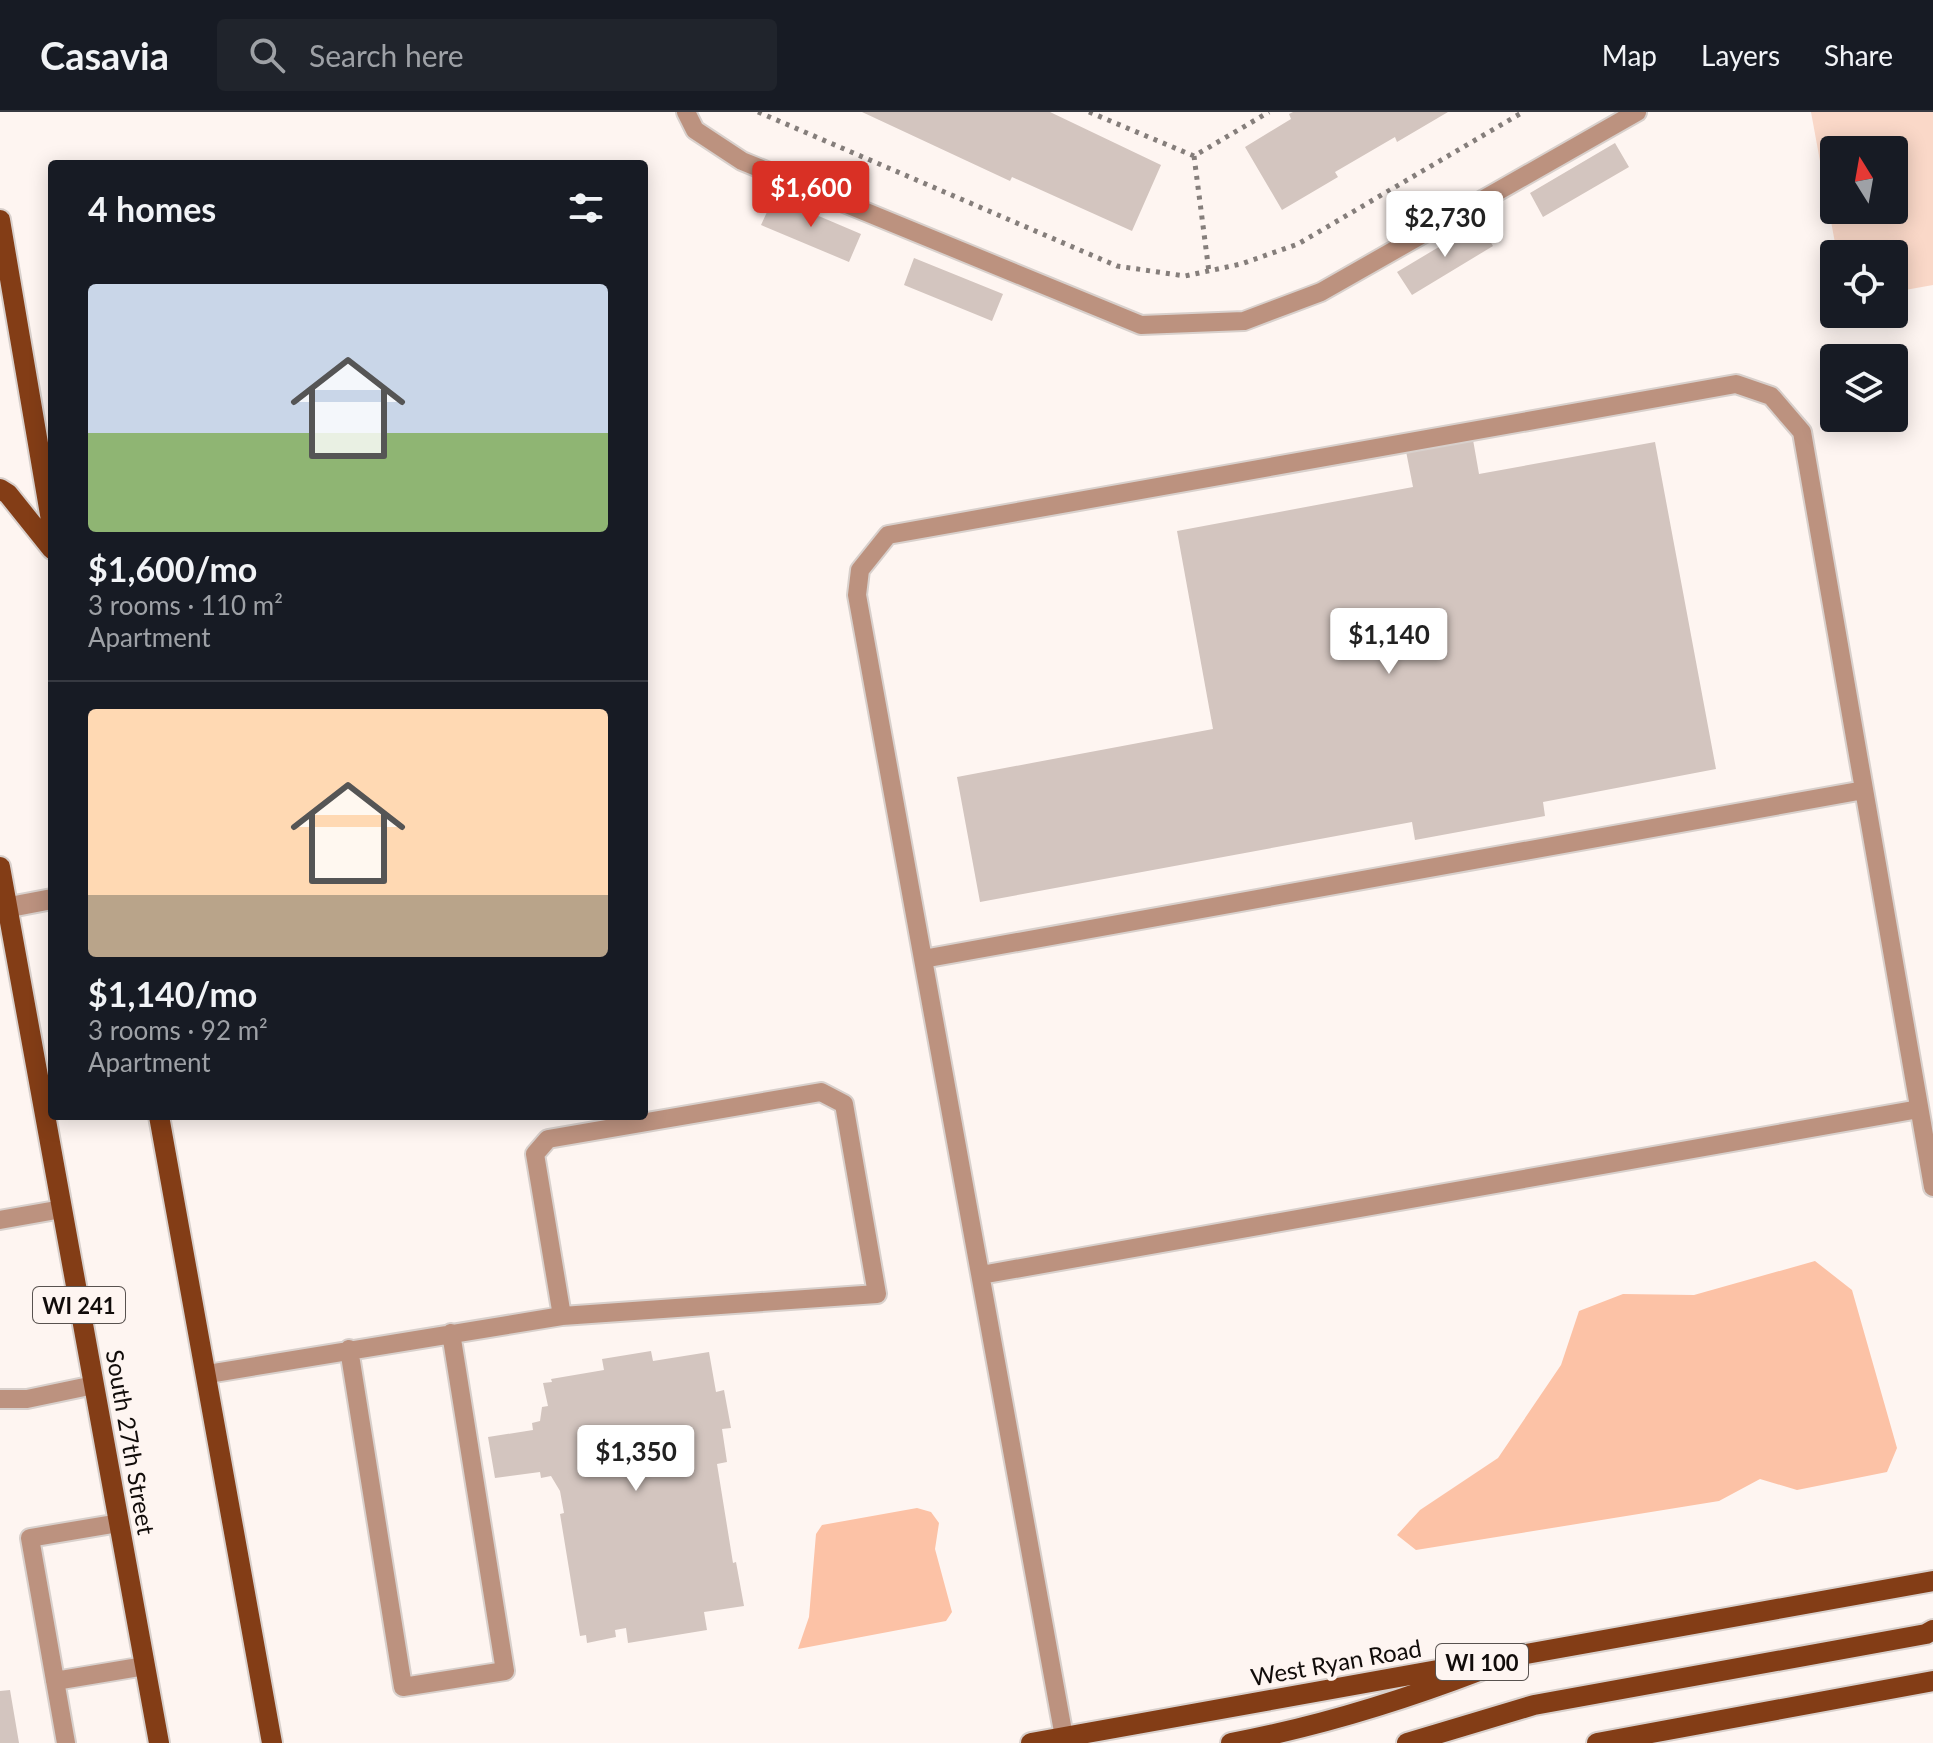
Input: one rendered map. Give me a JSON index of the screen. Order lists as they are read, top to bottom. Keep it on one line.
{"streets":{"main road":["WI 241","South 27th Street","West Ryan Road","WI 100"]},"north":"top","page":{"header":"Casavia","search":"Search here","nav":["Map","Layers","Share"],"heading":"4 homes","price":["$1,600","$2,730","$1,140","$1,350"],"list":[{"name":"$1,600/mo","note":"3 rooms · 110 m² · Apartment"},{"name":"$1,140/mo","note":"3 rooms · 92 m² · Apartment"}]}}
